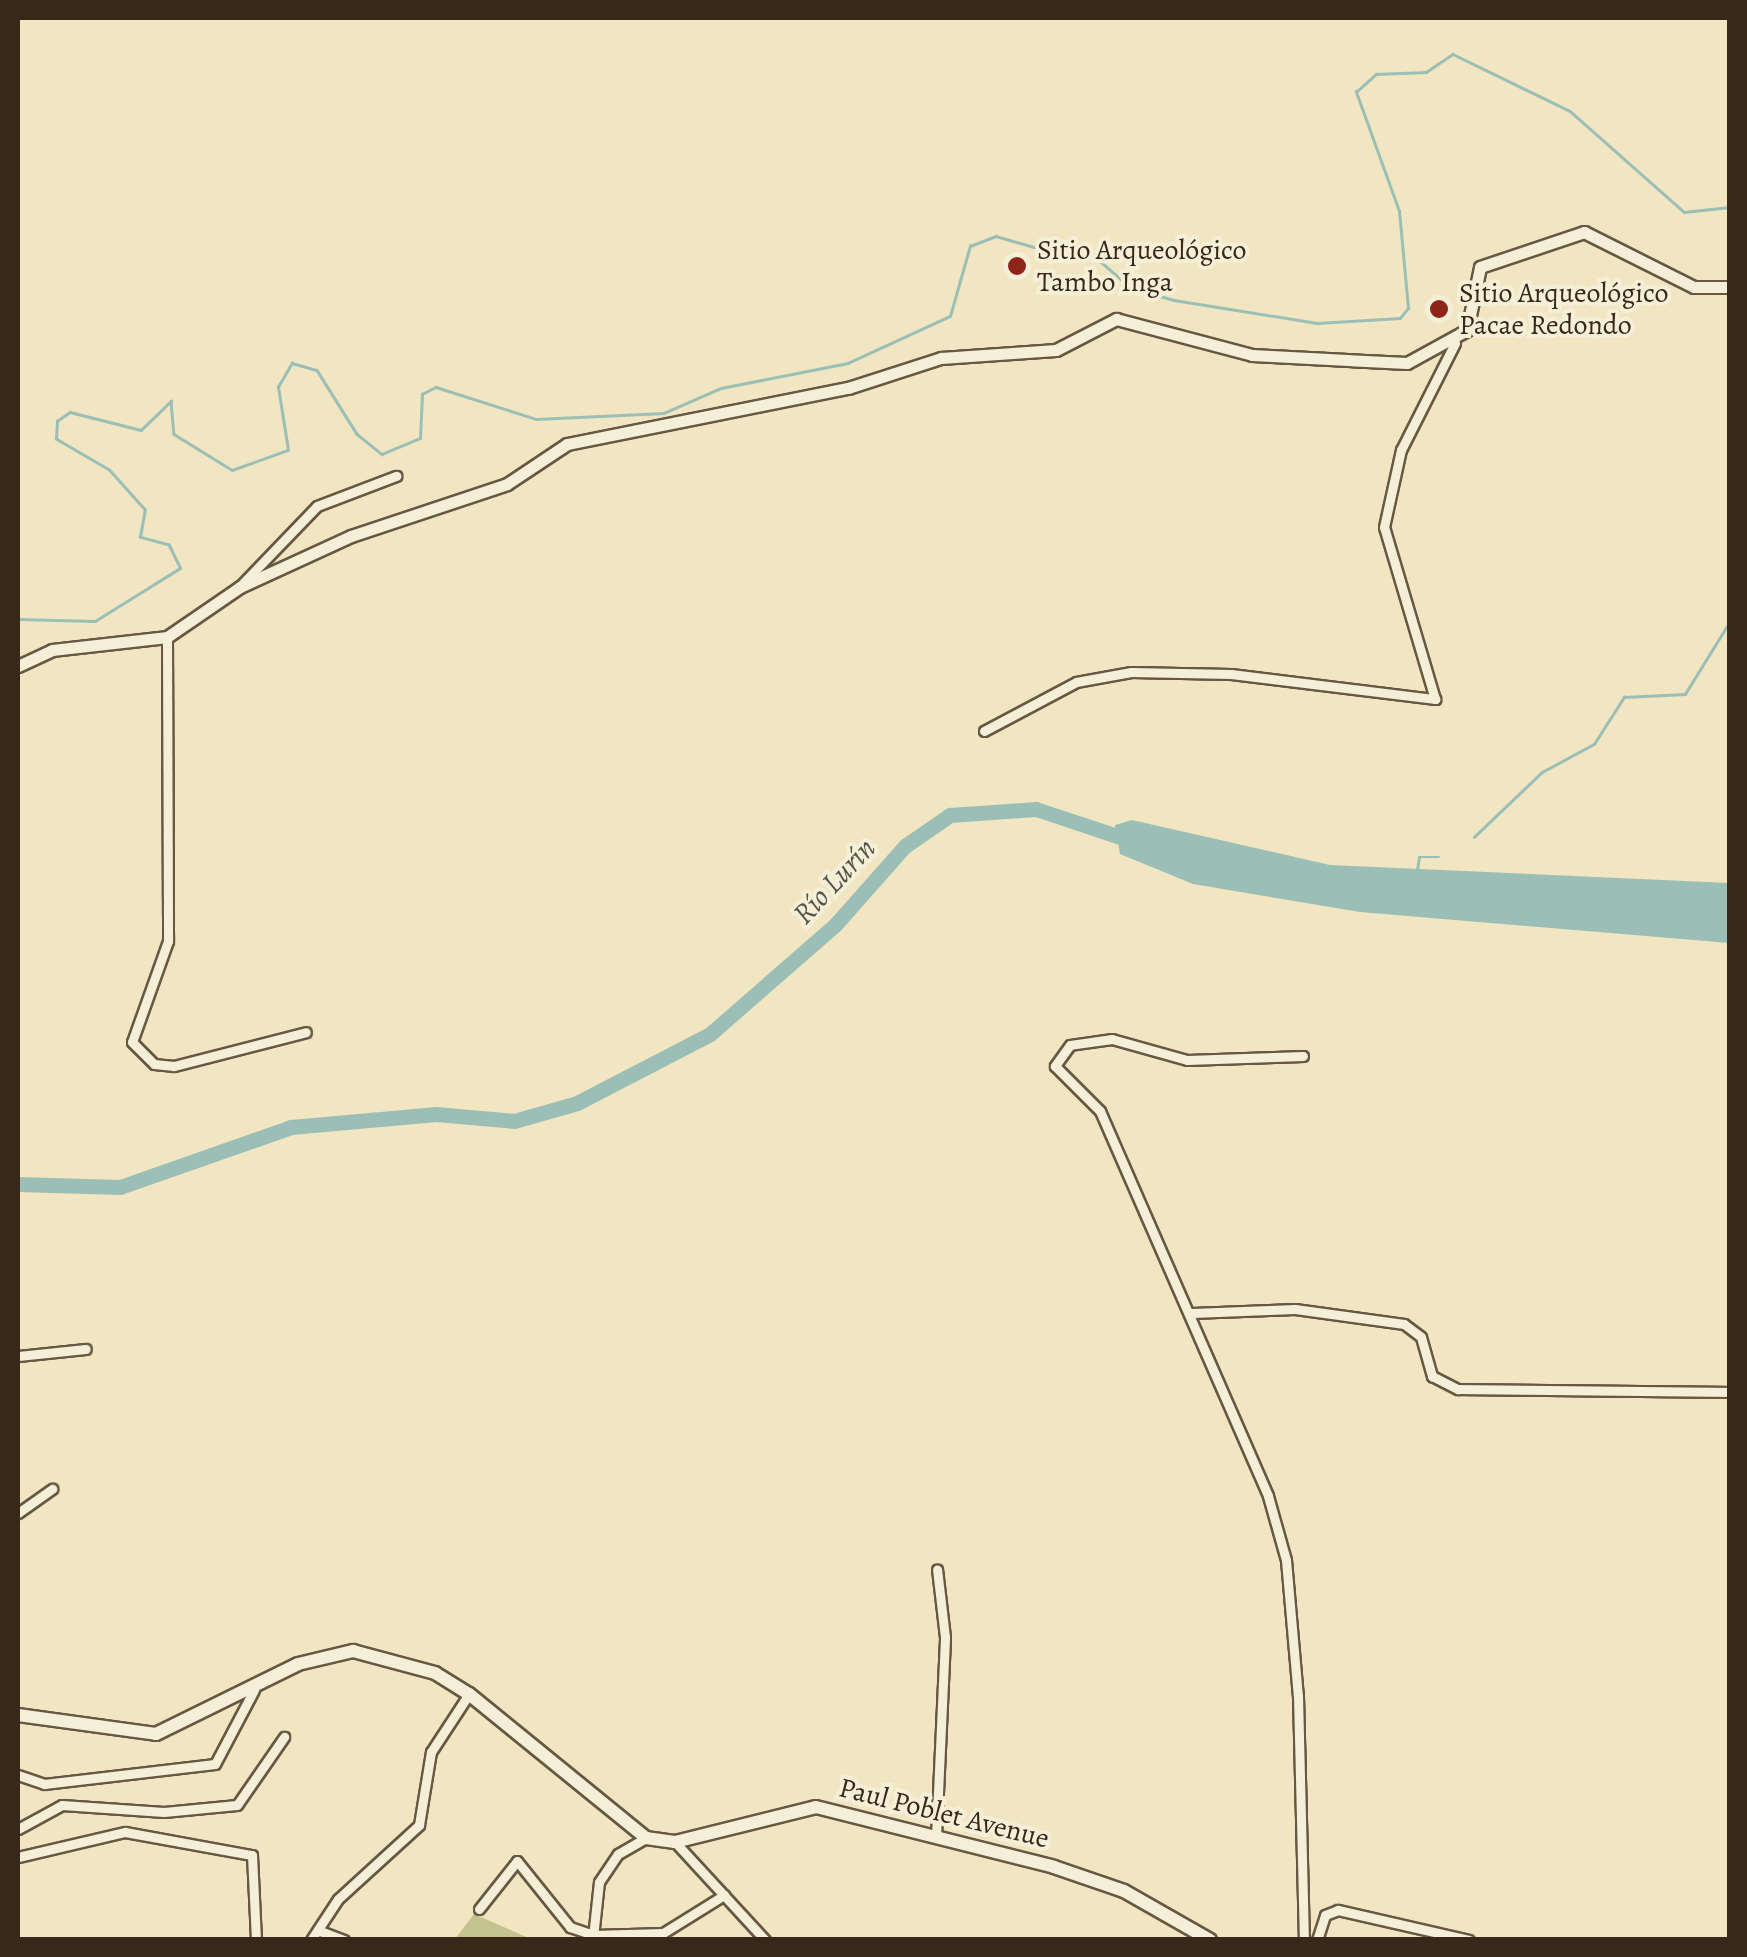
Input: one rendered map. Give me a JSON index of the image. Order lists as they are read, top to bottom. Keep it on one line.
{"streets":{"main road":["Paul Poblet Avenue"]},"water":["Río Lurín"],"places":["Sitio Arqueológico Tambo Inga","Sitio Arqueológico Pacae Redondo"]}
